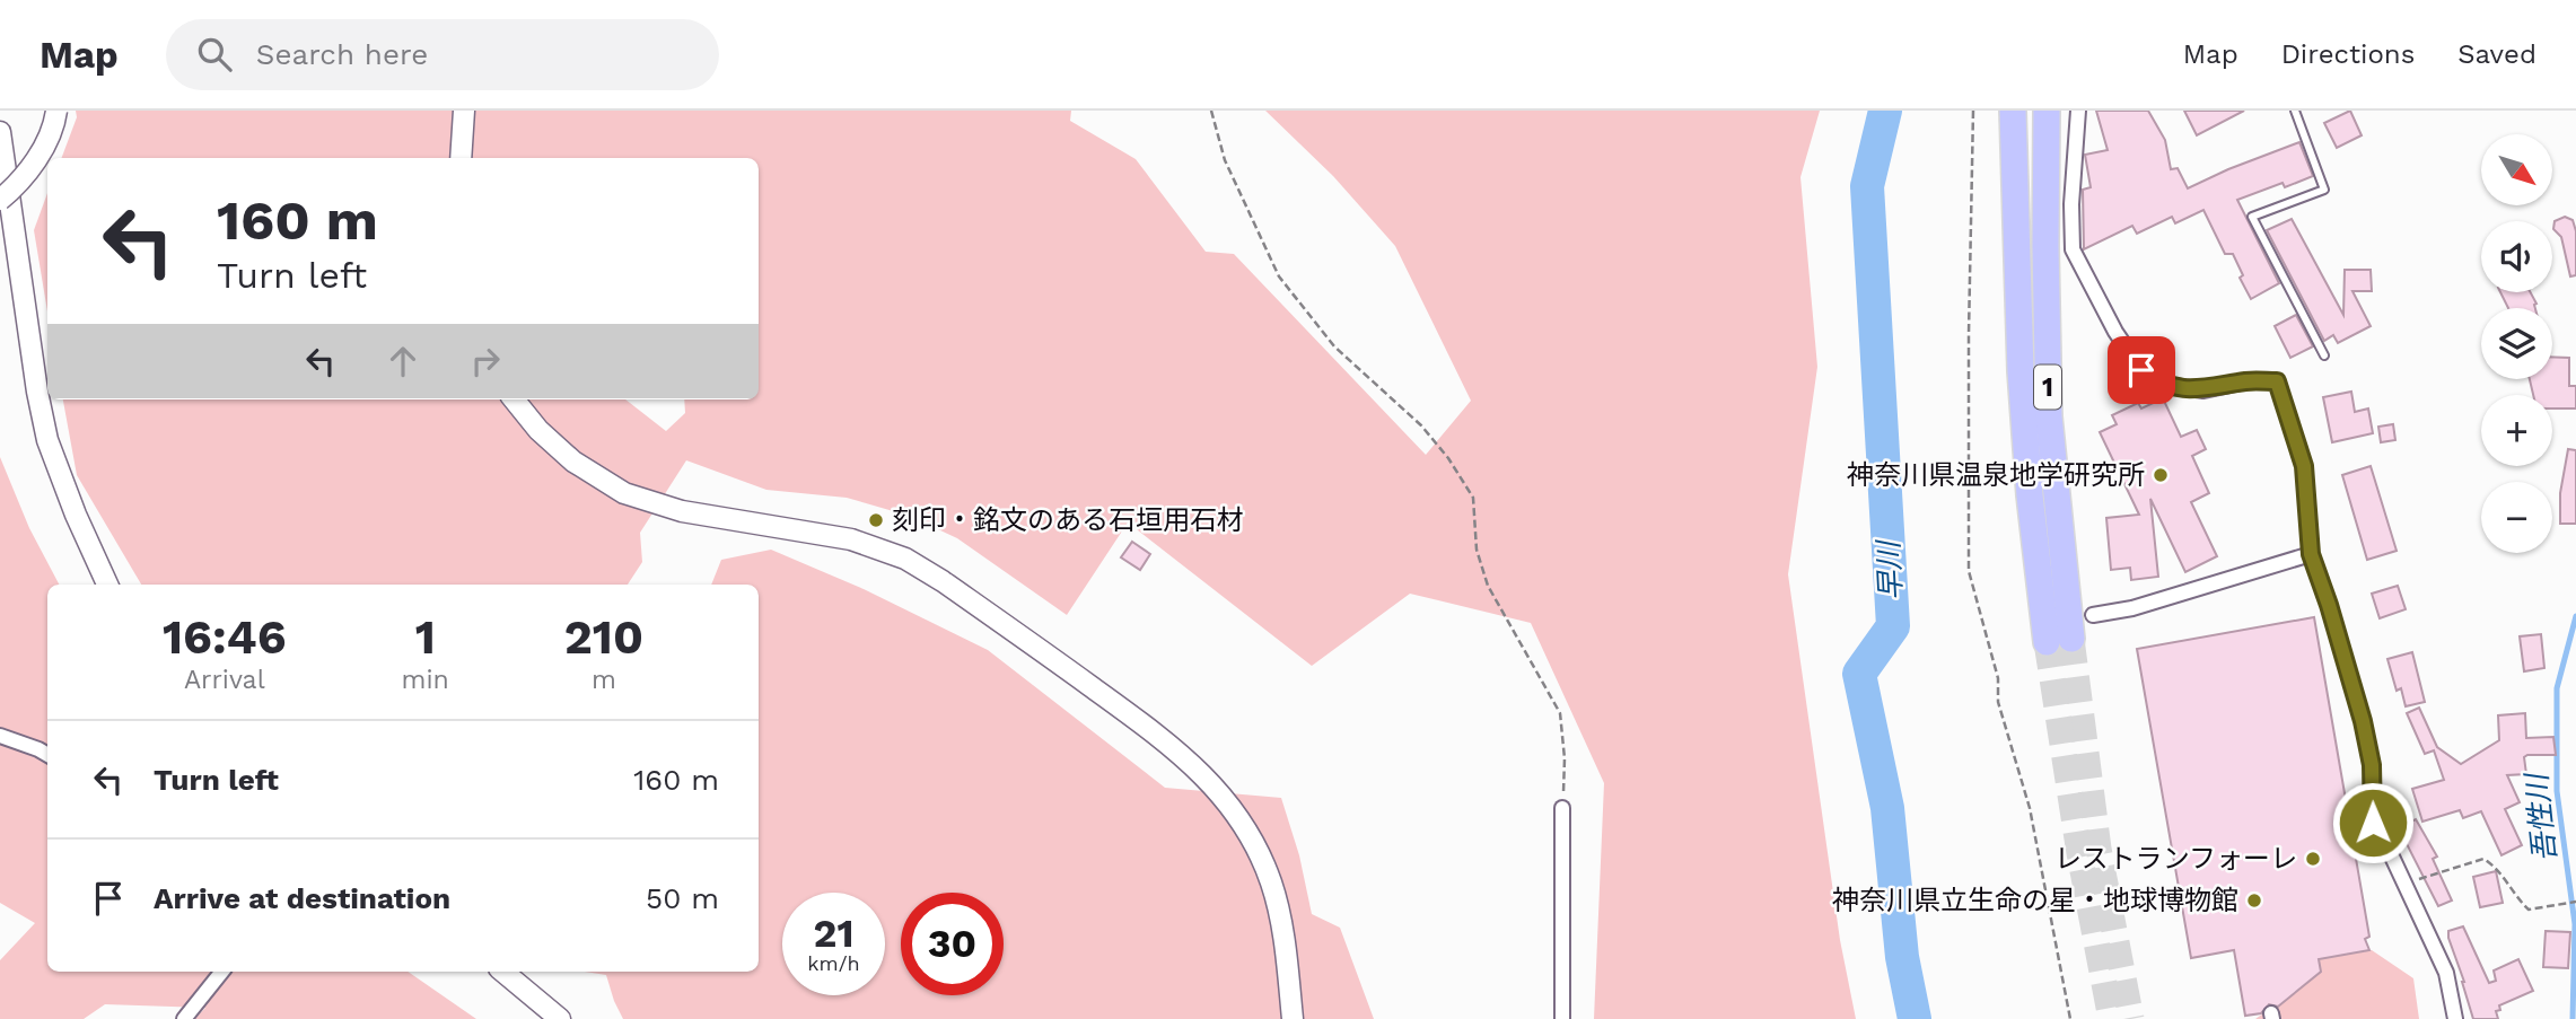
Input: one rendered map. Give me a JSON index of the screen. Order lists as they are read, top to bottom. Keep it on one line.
{"streets":{"highway":["1"]},"water":["早川","吾性川"],"places":["神奈川県温泉地学研究所","刻印・銘文のある石垣用石材","レストランフォーレ","神奈川県立生命の星・地球博物館"],"north":"bottom right","page":{"header":"Map","search":"Search here","nav":["Map","Directions","Saved"],"map_buttons":["+","−"],"turn":["160 m","Turn left"],"eta":["16:46","Arrival","1","min","210","m"],"list":[{"name":"Turn left","value":"160 m"},{"name":"Arrive at destination","value":"50 m"}],"speed":"21 km/h","limit":"30"}}
